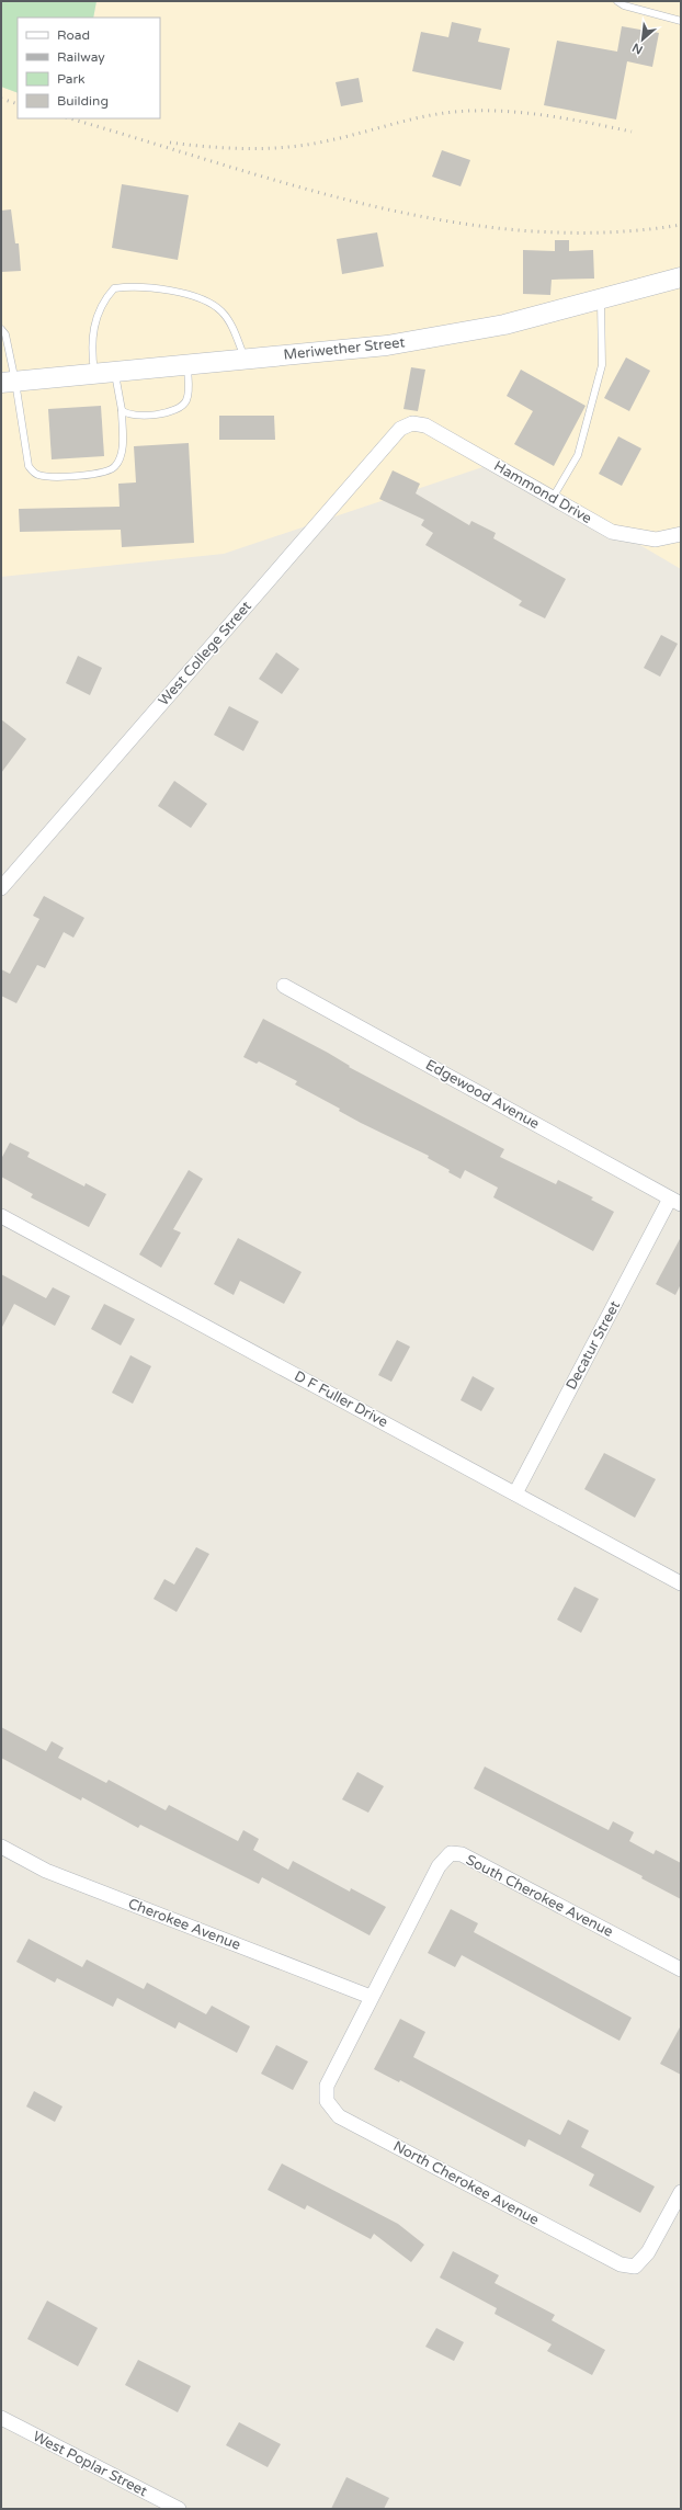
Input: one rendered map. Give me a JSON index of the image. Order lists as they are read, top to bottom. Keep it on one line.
{"streets":{"street":["Meriwether Street","Hammond Drive","West College Street","Edgewood Avenue","Decatur Street","D F Fuller Drive","South Cherokee Avenue","Cherokee Avenue","North Cherokee Avenue","West Poplar Street"]},"crossings":[["Hammond Drive","West College Street"],["Edgewood Avenue","Decatur Street"],["Decatur Street","D F Fuller Drive"],["South Cherokee Avenue","Cherokee Avenue"],["South Cherokee Avenue","North Cherokee Avenue"],["Cherokee Avenue","North Cherokee Avenue"]],"legend":["Road","Railway","Park","Building"],"north":"bottom left"}
